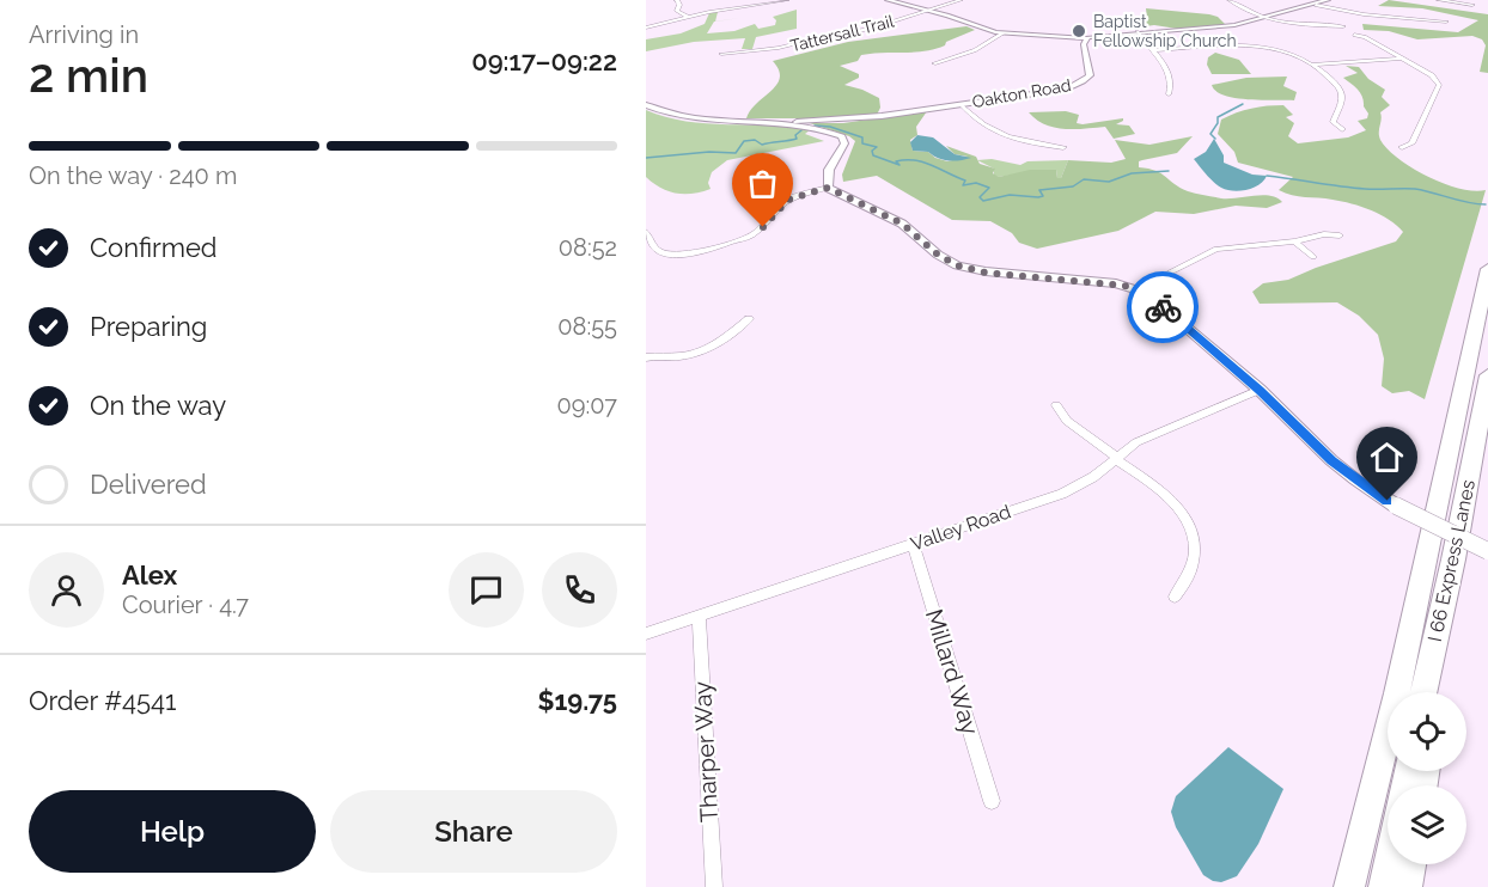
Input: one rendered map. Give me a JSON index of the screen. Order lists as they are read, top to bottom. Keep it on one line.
{"streets":{"highway":["I 66 Express Lanes"],"street":["Tattersall Trail","Oakton Road","Valley Road","Millard Way","Tharper Way"]},"crossings":[["Valley Road","Millard Way"],["Valley Road","Tharper Way"]],"places":["Baptist Fellowship Church"],"page":{"heading":["2 min","Arriving in","09:17–09:22"],"panel":["Alex","Courier · 4.7","Order #4541","$19.75"],"bar":"On the way · 240 m","list":[["Confirmed","08:52"],["Preparing","08:55"],["On the way","09:07"],"Delivered"],"buttons":["Help","Share"]}}
